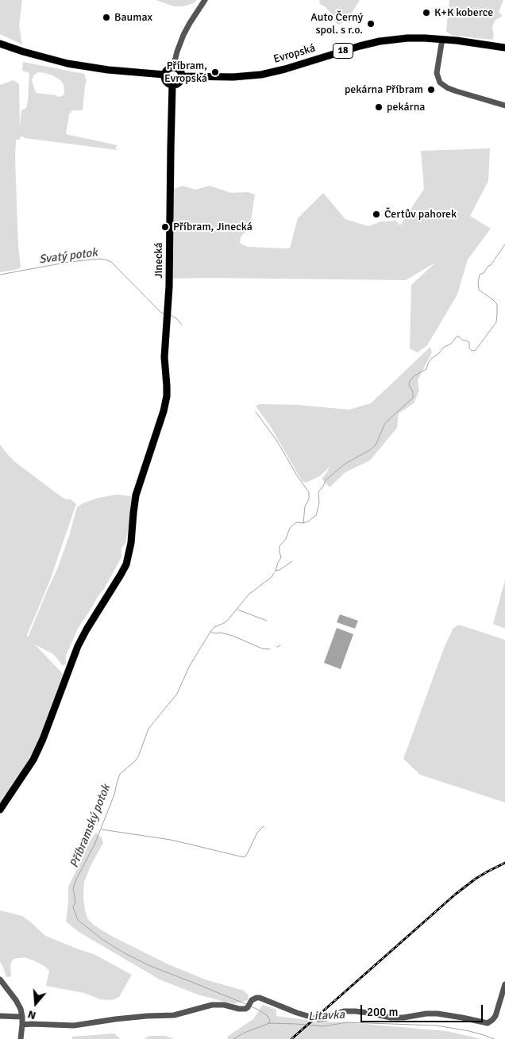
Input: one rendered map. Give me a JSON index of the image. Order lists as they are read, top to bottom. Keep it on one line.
{"streets":{"main road":["18","Evropská","Jinecká"]},"crossings":[["Evropská","Jinecká"]],"water":["Svatý potok","Příbramský potok","Litavka"],"places":["K+K koberce","Baumax","Auto Černý spol. s r.o.","Příbram, Evropská","pekárna Příbram","pekárna","Čertův pahorek","Příbram, Jinecká"],"scale_bar":"200 m","north":"bottom"}
